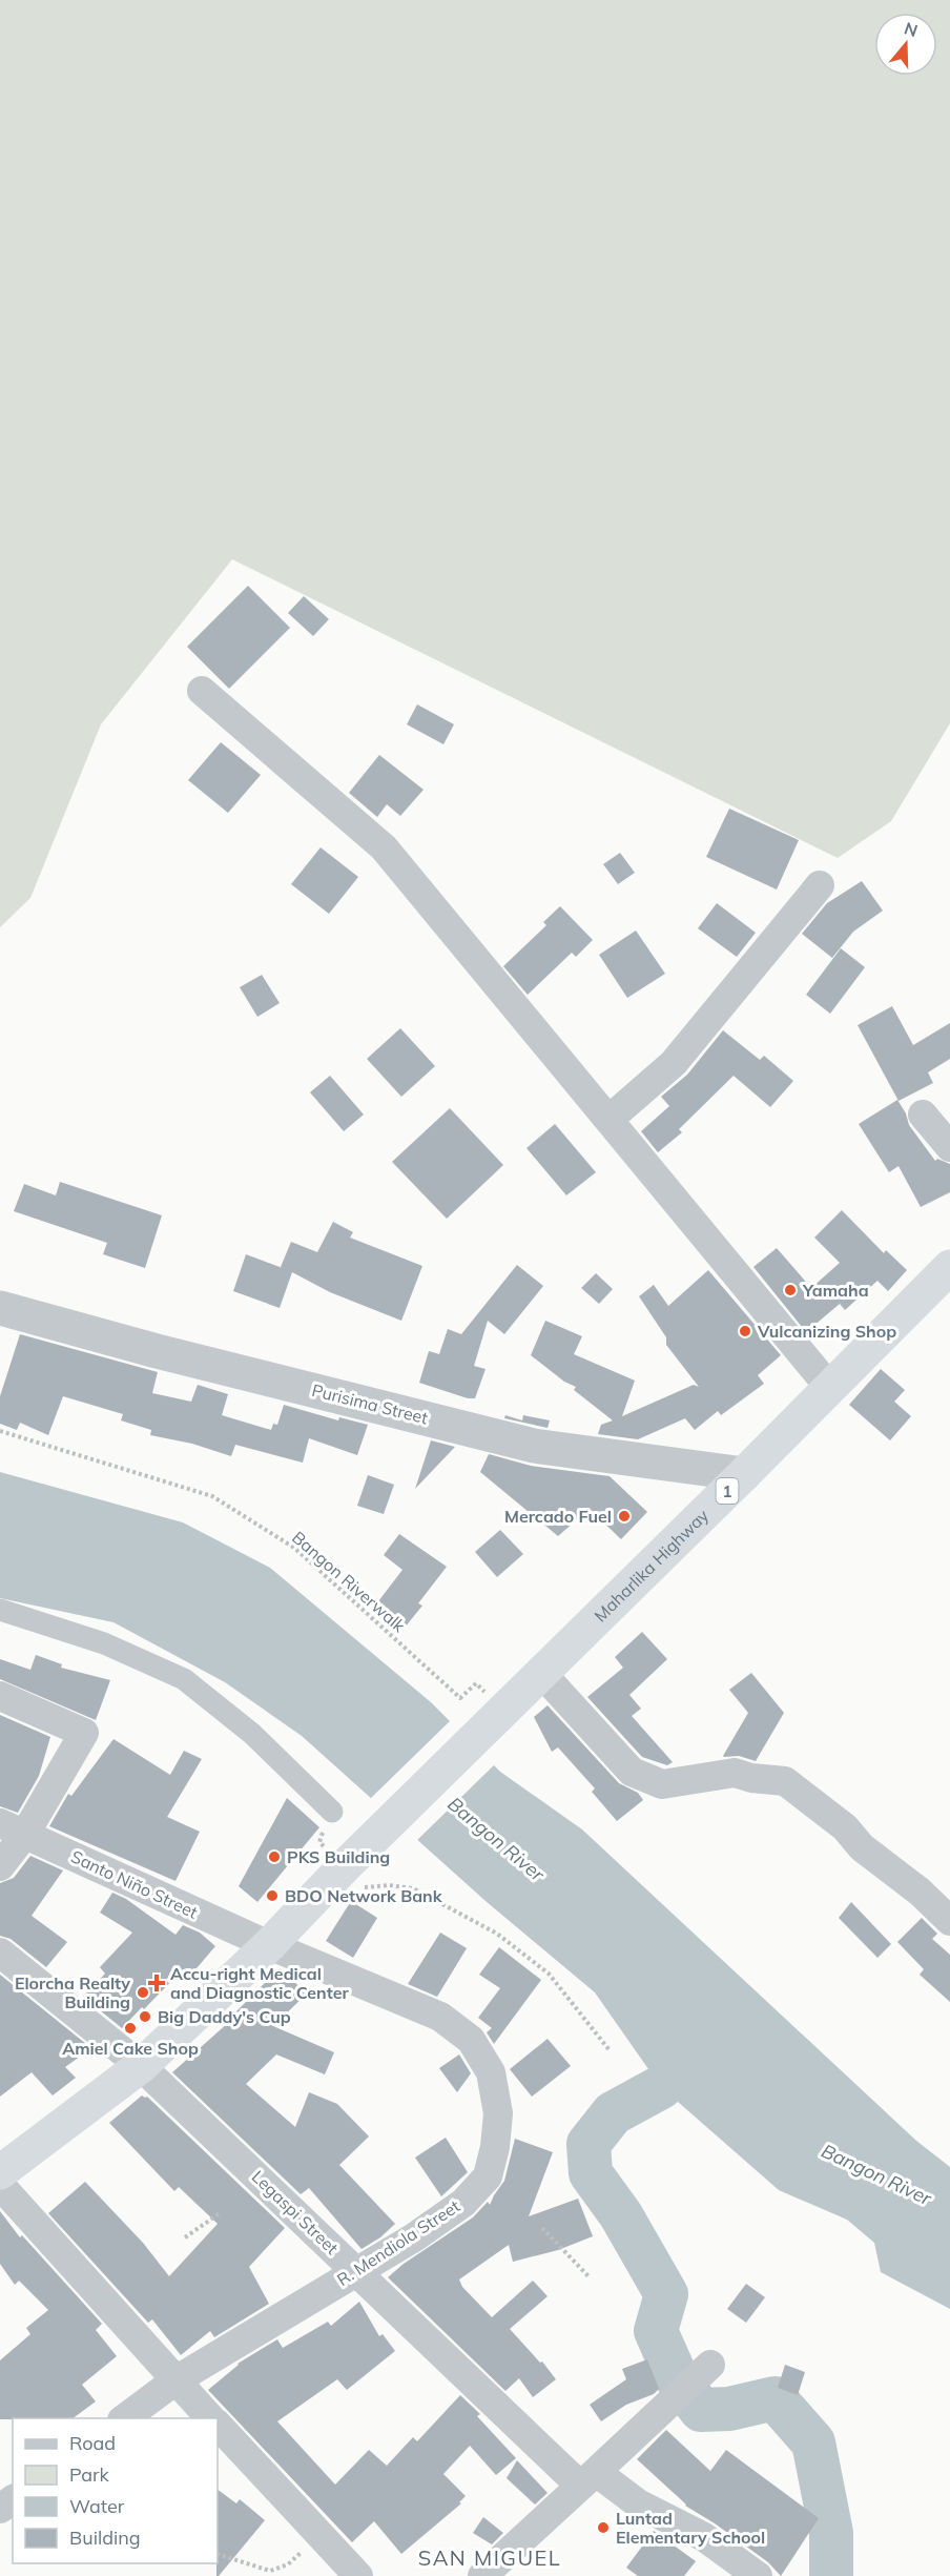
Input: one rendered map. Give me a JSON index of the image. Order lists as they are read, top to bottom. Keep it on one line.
{"streets":{"highway":["1","Maharlika Highway"],"street":["Purisima Street","Santo Niño Street","Legaspi Street","R. Mendiola Street"],"path":["Bangon Riverwalk"]},"crossings":[["Purisima Street","Maharlika Highway"],["1","Maharlika Highway"],["1","Santo Niño Street"],["1","Legaspi Street"],["1","R. Mendiola Street"],["Maharlika Highway","Bangon Riverwalk"],["Santo Niño Street","R. Mendiola Street"],["Legaspi Street","R. Mendiola Street"]],"districts":["SAN MIGUEL"],"water":["Bangon River"],"places":{"other":["Yamaha","Vulcanizing Shop","Mercado Fuel","PKS Building","BDO Network Bank","Elorcha Realty Building","Big Daddy's Cup","Amiel Cake Shop","Luntad Elementary School"],"health":["Accu-right Medical and Diagnostic Center"]},"legend":["Road","Park","Water","Building"],"north":"top"}
